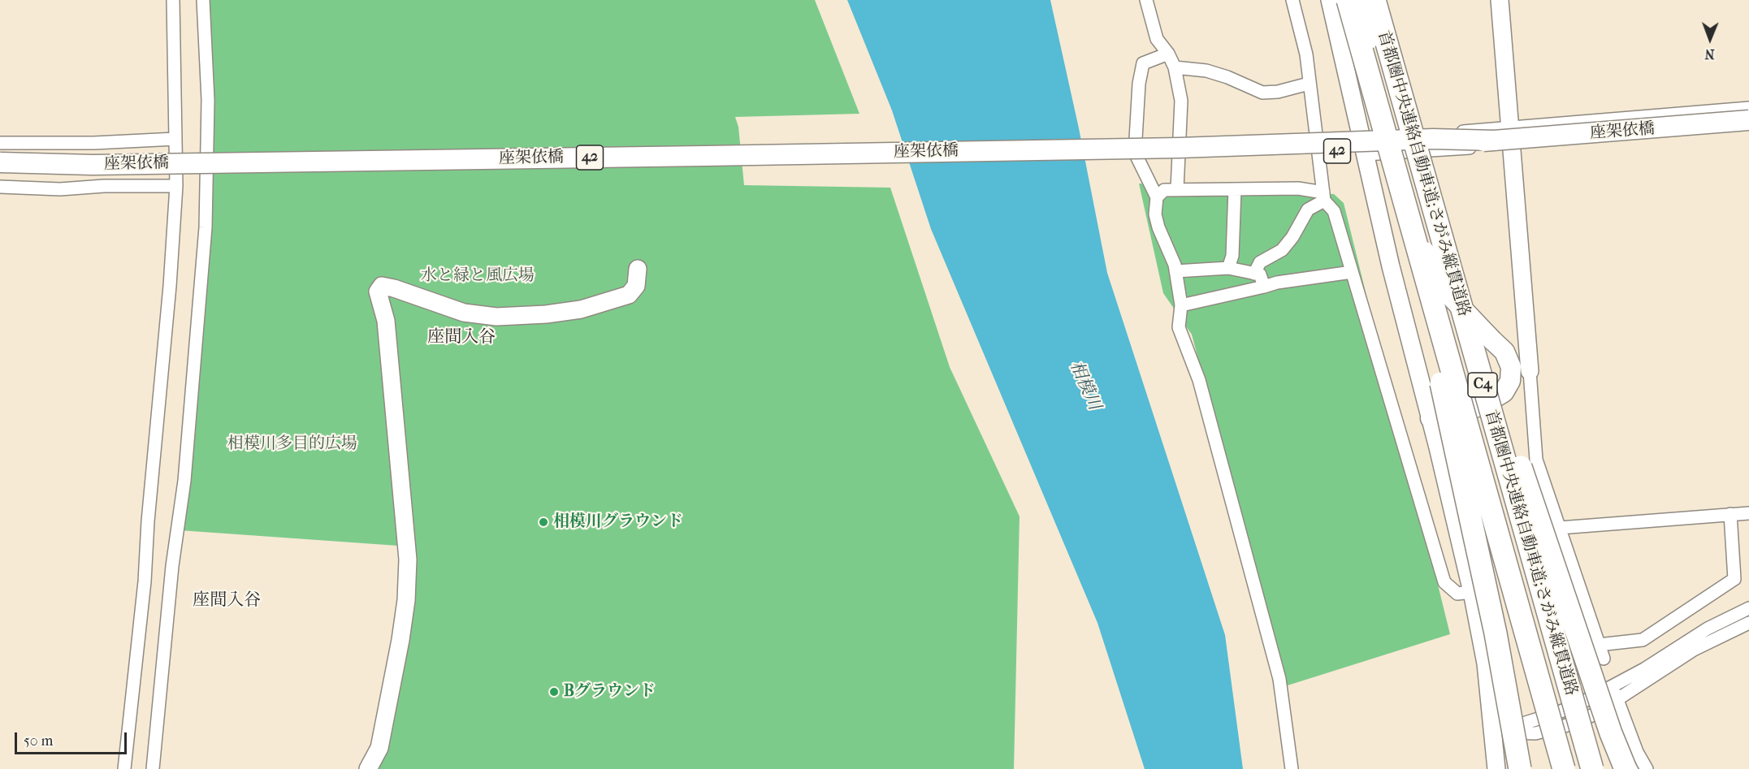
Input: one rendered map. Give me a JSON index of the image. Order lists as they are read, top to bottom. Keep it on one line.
{"streets":{"highway":["首都圏中央連絡自動車道;さがみ縦貫道路","C4"],"main road":["座架依橋","42"]},"districts":["座間入谷","座間入谷"],"water":["相模川"],"parks":["水と緑と風広場","相模川多目的広場"],"places":["相模川グラウンド","Bグラウンド"],"scale_bar":"50 m","north":"bottom"}
